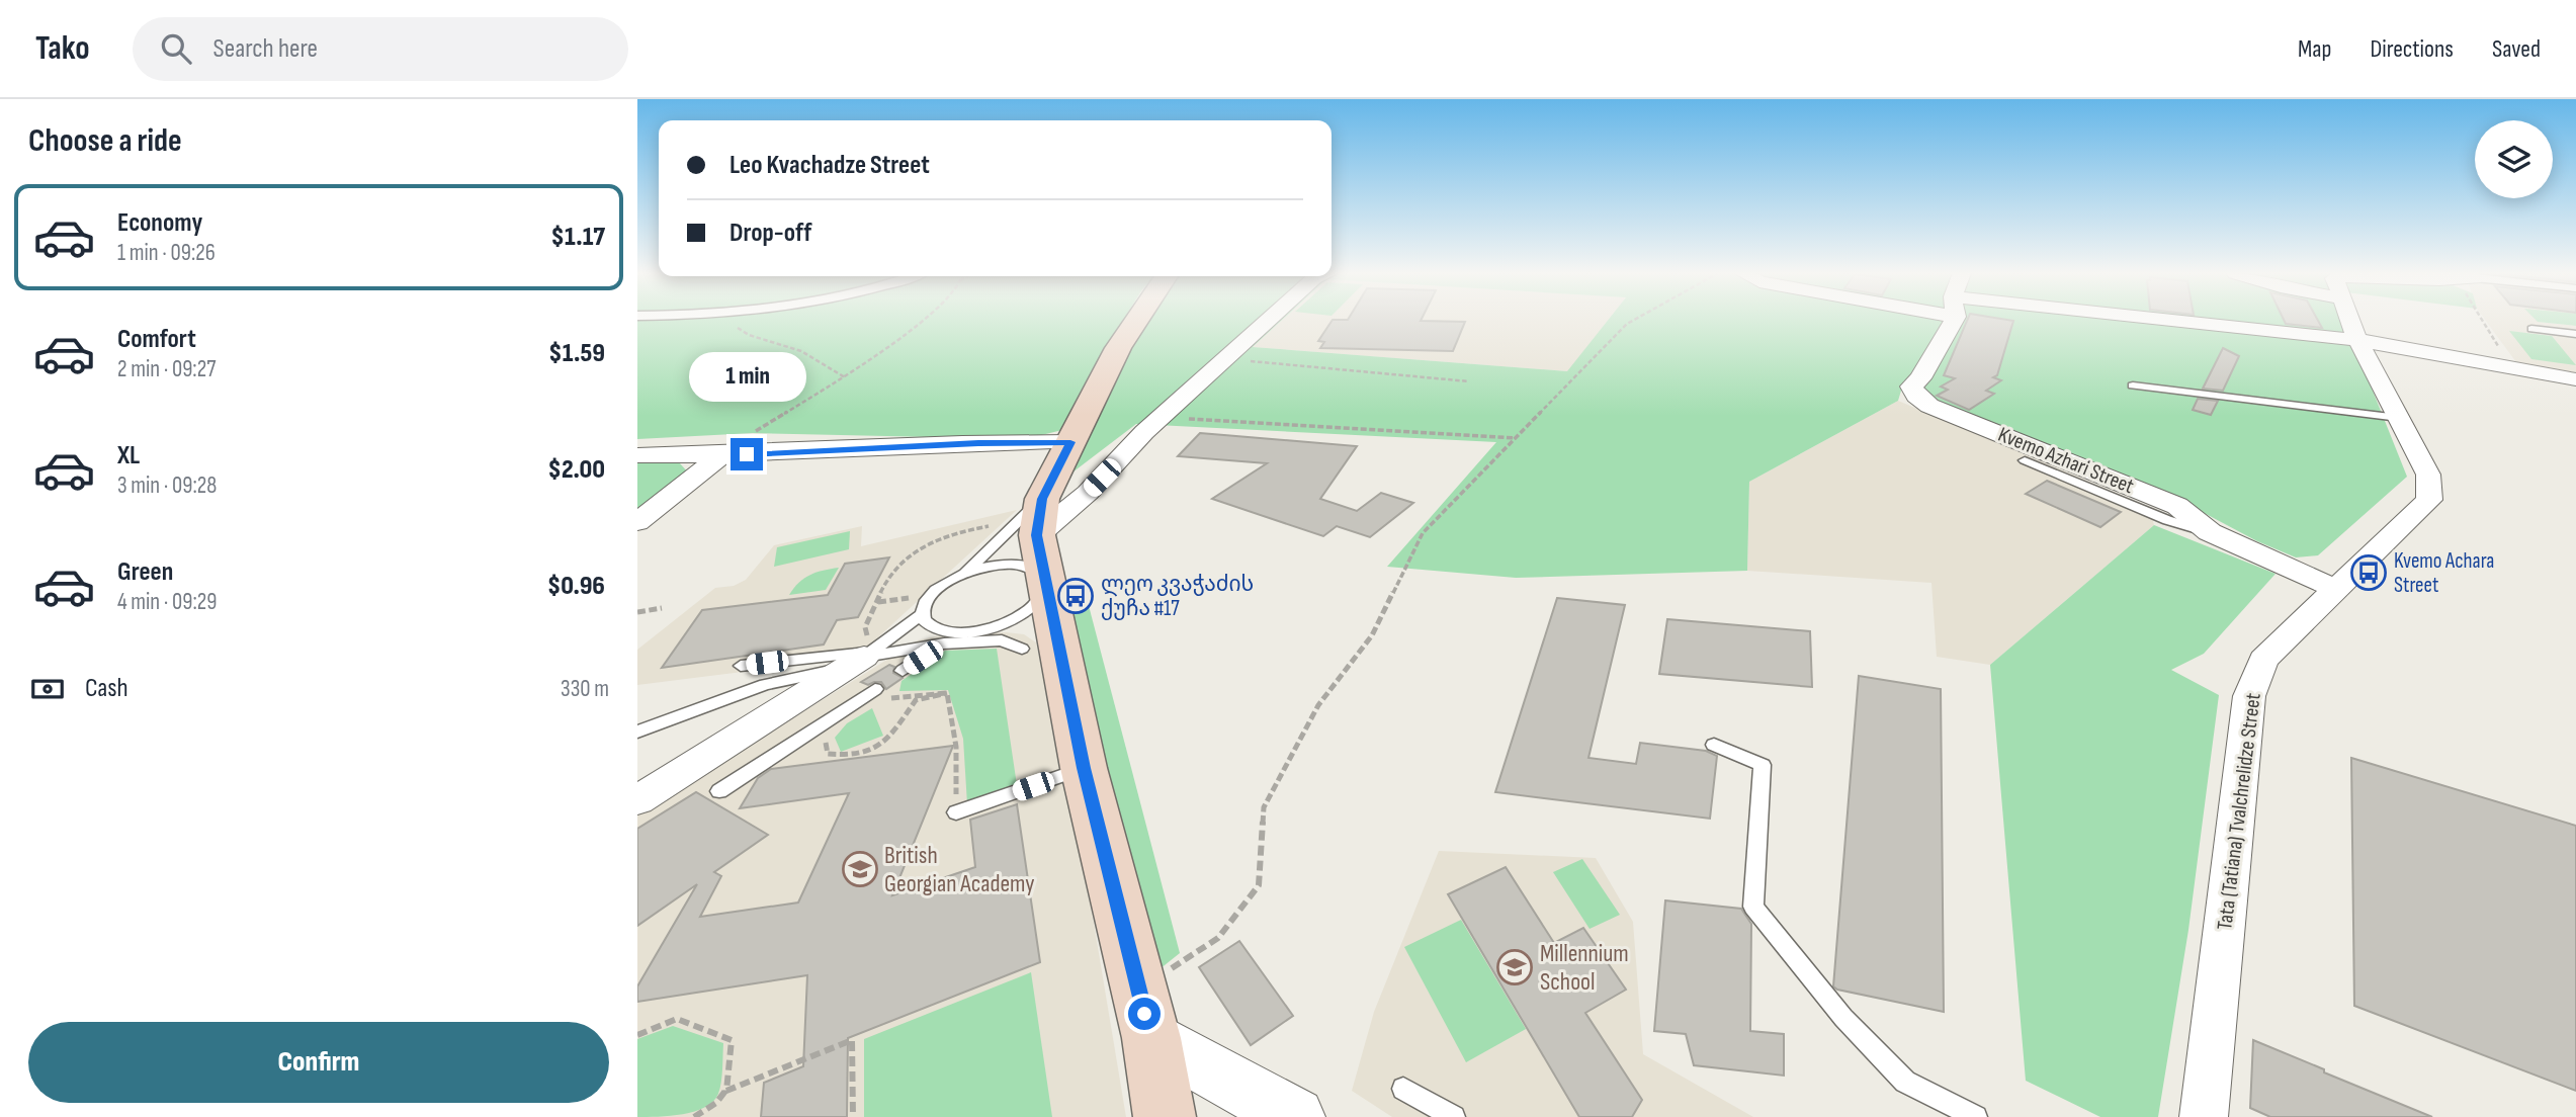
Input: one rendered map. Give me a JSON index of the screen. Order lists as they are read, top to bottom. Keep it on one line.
{"streets":{"street":["Kvemo Azhari Street","Tata (Tatiana) Tvalchrelidze Street"]},"crossings":[["Kvemo Azhari Street","Tata (Tatiana) Tvalchrelidze Street"]],"places":{"bus stop":["Kvemo Achara Street","ლეო კვაჭაძის ქუჩა #17"],"school or university":["British Georgian Academy","Millennium School"]},"page":{"header":"Tako","search":"Search here","nav":["Map","Directions","Saved"],"heading":"Choose a ride","banner":["Leo Kvachadze Street","Drop-off"],"list":[{"name":"Economy","note":"1 min · 09:26","value":"$1.17"},{"name":"Comfort","note":"2 min · 09:27","value":"$1.59"},{"name":"XL","note":"3 min · 09:28","value":"$2.00"},{"name":"Green","note":"4 min · 09:29","value":"$0.96"}],"bubble":"1 min","pay":["Cash","330 m"],"buttons":"Confirm"}}
